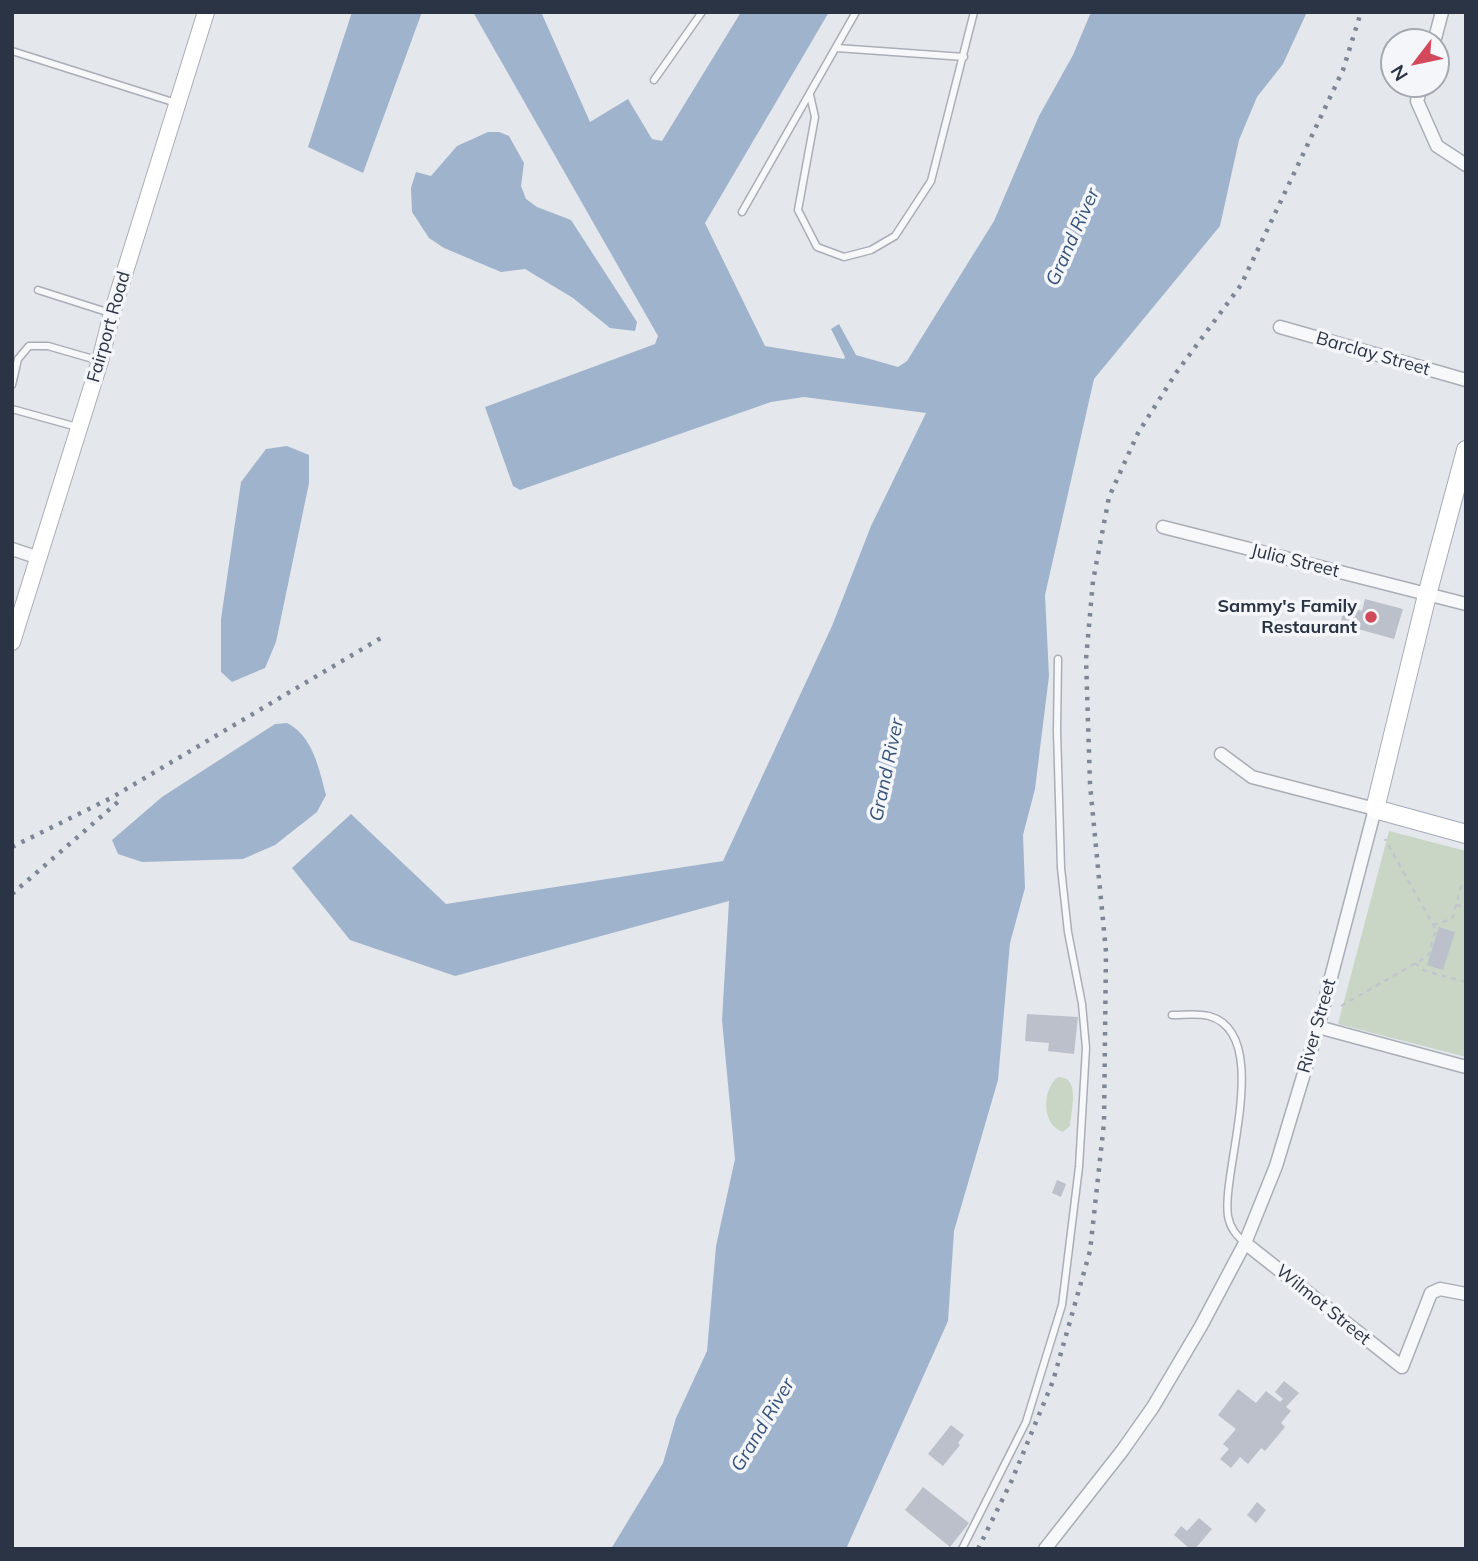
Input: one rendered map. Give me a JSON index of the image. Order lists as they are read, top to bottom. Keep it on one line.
{"streets":{"main road":["River Street"],"street":["Fairport Road","Barclay Street","Julia Street","Wilmot Street"]},"crossings":[["Julia Street","River Street"],["River Street","Wilmot Street"]],"water":["Grand River"],"places":["Sammy's Family Restaurant"],"north":"bottom left"}
